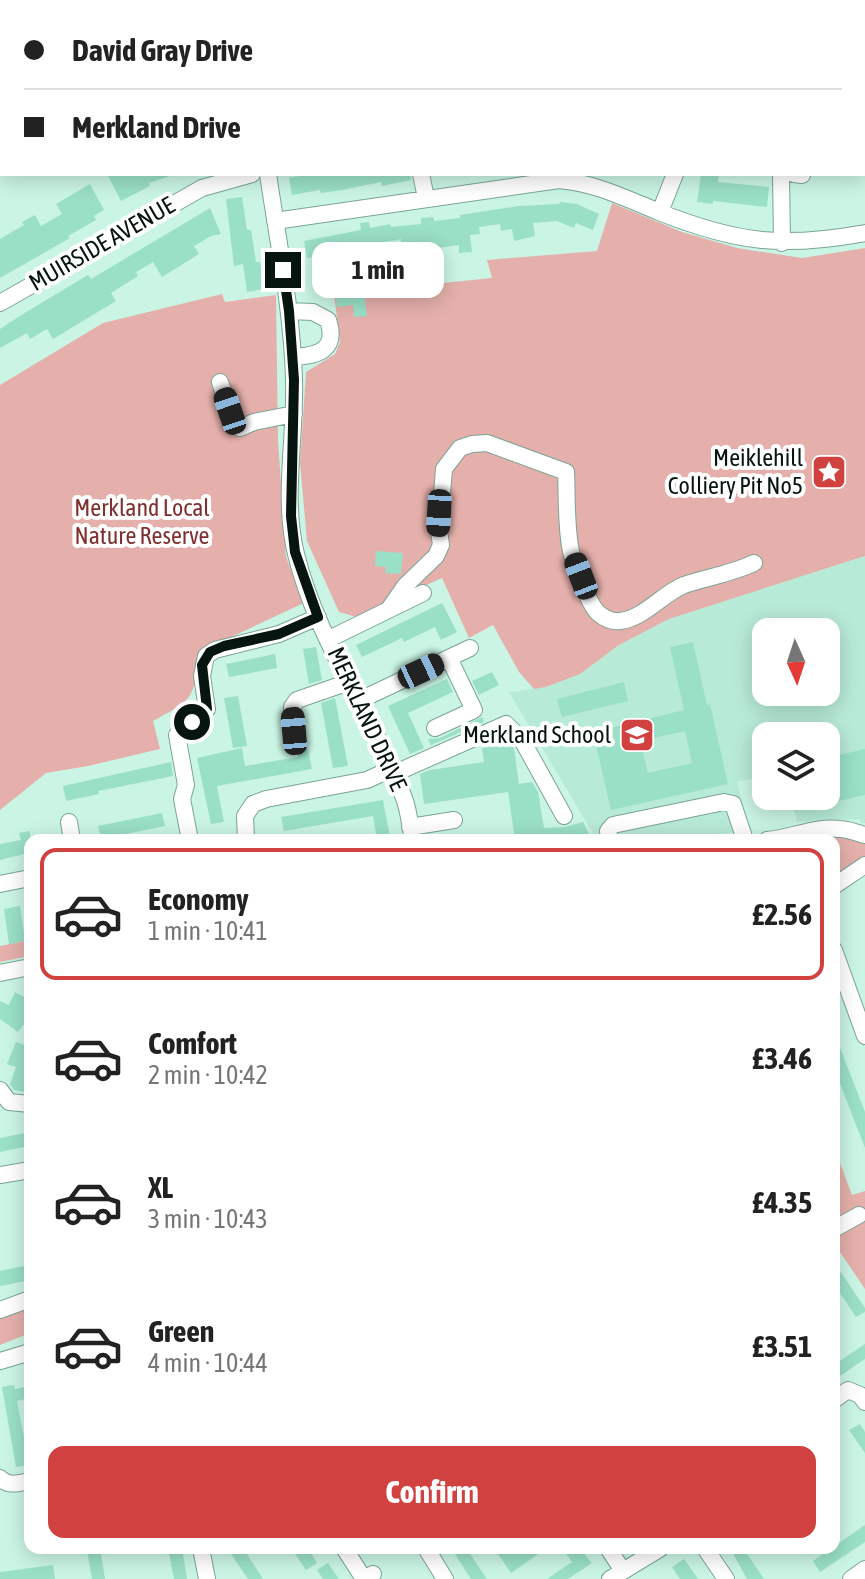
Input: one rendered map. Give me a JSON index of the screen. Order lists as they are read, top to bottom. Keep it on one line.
{"streets":{"street":["MUIRSIDE AVENUE","MERKLAND DRIVE"]},"parks":["Merkland Local Nature Reserve"],"places":{"place":["Meiklehill Colliery Pit No5"],"school or university":["Merkland School"]},"north":"bottom","page":{"banner":["David Gray Drive","Merkland Drive"],"bubble":"1 min","list":[{"name":"Economy","note":"1 min · 10:41","value":"£2.56"},{"name":"Comfort","note":"2 min · 10:42","value":"£3.46"},{"name":"XL","note":"3 min · 10:43","value":"£4.35"},{"name":"Green","note":"4 min · 10:44","value":"£3.51"}],"buttons":"Confirm"}}
